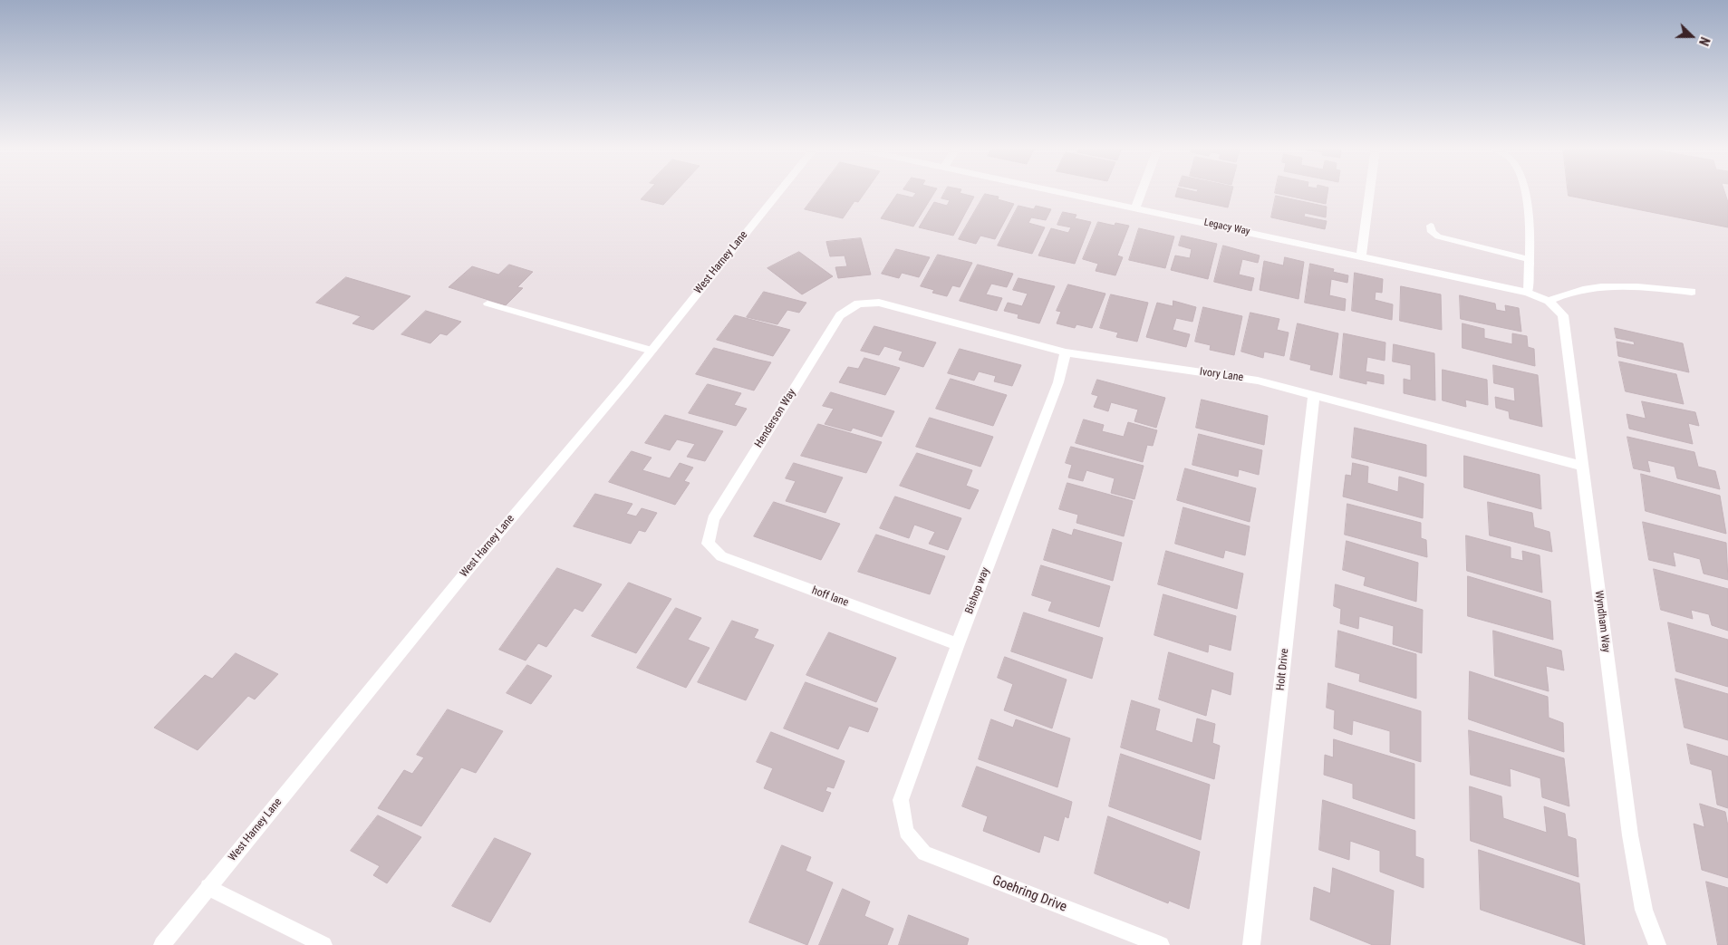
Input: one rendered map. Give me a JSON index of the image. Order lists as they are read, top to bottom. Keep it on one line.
{"streets":{"street":["Legacy Way","West Harney Lane","Ivory Lane","Henderson Way","Bishop way","hoff lane","Wyndham Way","Holt Drive","Goehring Drive"]},"crossings":[["Legacy Way","Wyndham Way"],["Ivory Lane","Henderson Way"],["Ivory Lane","Bishop way"],["Ivory Lane","Wyndham Way"],["Ivory Lane","Holt Drive"],["Henderson Way","hoff lane"],["Bishop way","hoff lane"],["Bishop way","Goehring Drive"]],"north":"right"}
